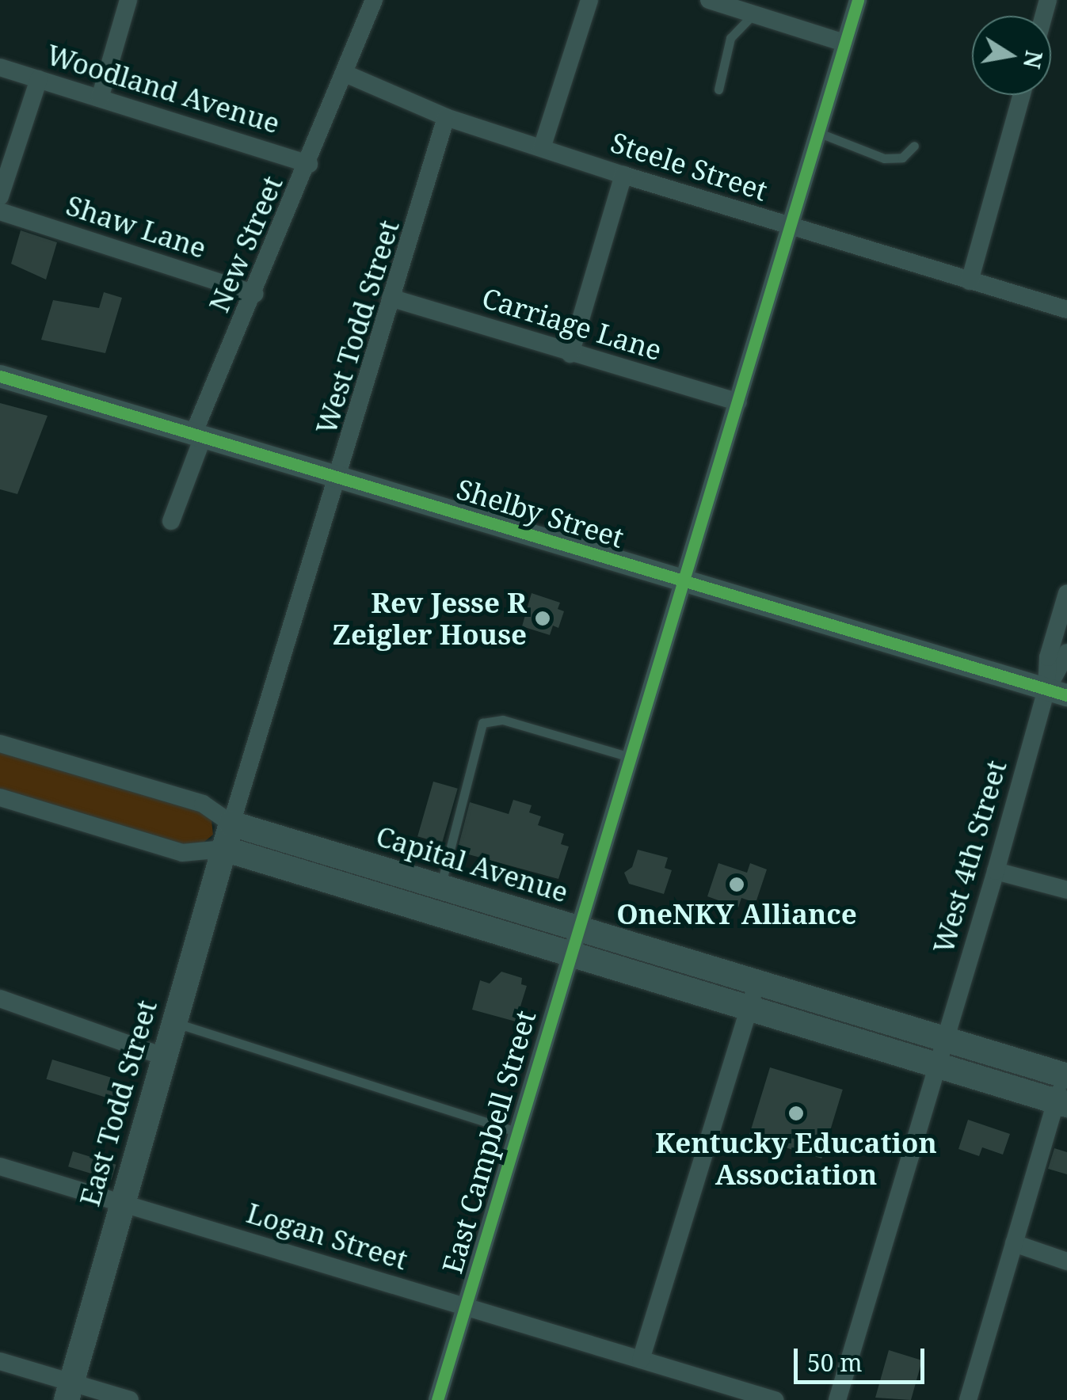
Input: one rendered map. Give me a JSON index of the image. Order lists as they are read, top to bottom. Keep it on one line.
{"streets":{"main road":["Capital Avenue","East Todd Street"],"street":["Woodland Avenue","Steele Street","Shaw Lane","New Street","Carriage Lane","West Todd Street","Shelby Street","West 4th Street","East Campbell Street","Logan Street"]},"crossings":[["Woodland Avenue","New Street"],["Steele Street","New Street"],["Steele Street","West Todd Street"],["Steele Street","East Campbell Street"],["Shaw Lane","New Street"],["New Street","Shelby Street"],["Carriage Lane","West Todd Street"],["Carriage Lane","East Campbell Street"],["West Todd Street","Shelby Street"],["West Todd Street","Capital Avenue"],["West Todd Street","East Todd Street"],["Shelby Street","West 4th Street"],["Shelby Street","East Campbell Street"],["West 4th Street","Capital Avenue"],["Capital Avenue","East Todd Street"],["Capital Avenue","East Campbell Street"],["East Todd Street","Logan Street"],["East Campbell Street","Logan Street"]],"places":["Rev Jesse R Zeigler House","OneNKY Alliance","Kentucky Education Association"],"scale_bar":"50 m","north":"right"}
